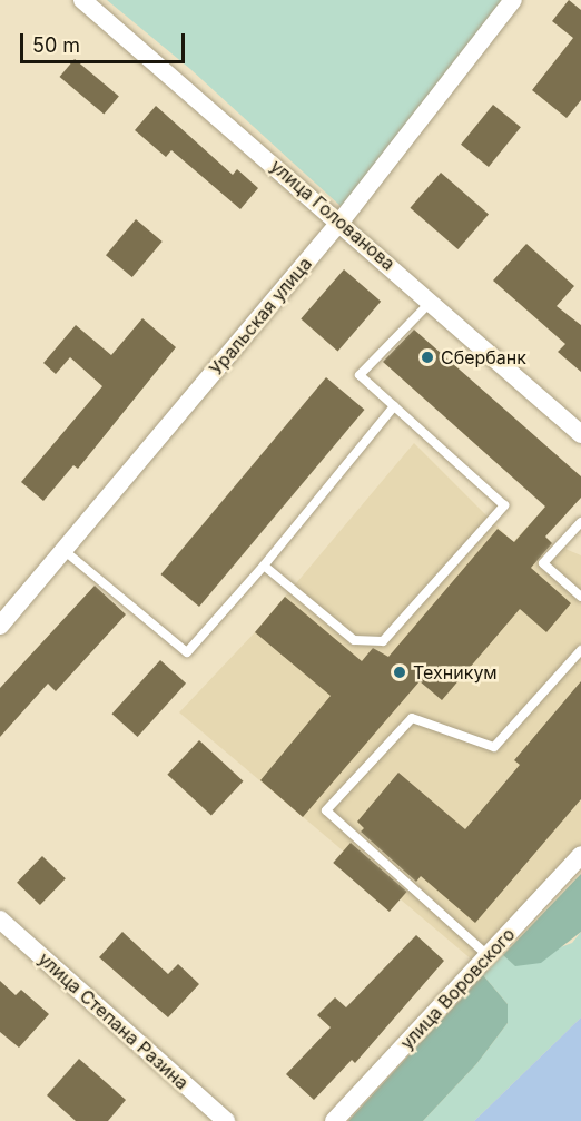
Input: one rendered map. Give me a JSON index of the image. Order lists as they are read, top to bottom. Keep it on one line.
{"streets":{"street":["улица Голованова","Уральская улица","улица Воровского","улица Степана Разина"]},"crossings":[["улица Голованова","Уральская улица"]],"places":["Сбербанк","Техникум"],"scale_bar":"50 m"}
